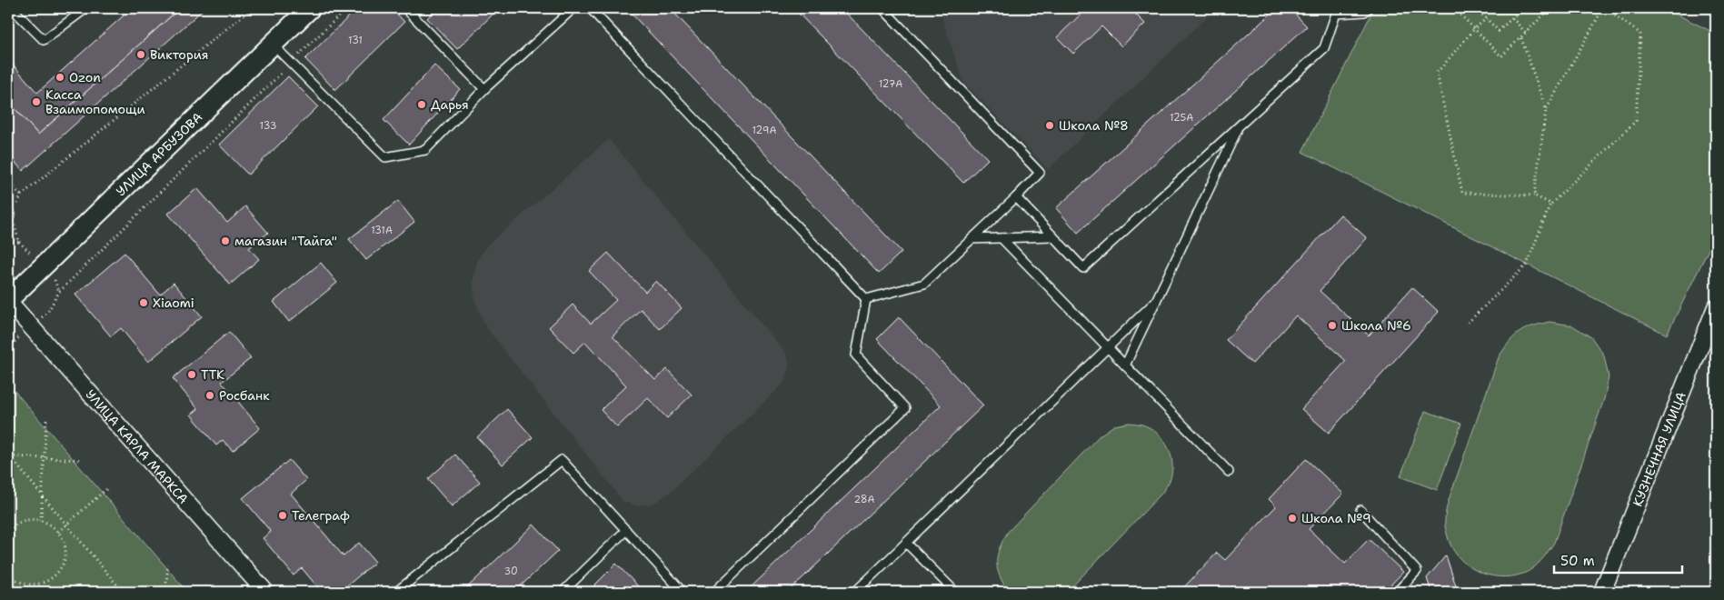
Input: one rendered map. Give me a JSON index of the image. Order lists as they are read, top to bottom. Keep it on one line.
{"streets":{"street":["УЛИЦА АРБУЗОВА","УЛИЦА КАРЛА МАРКСА","КУЗНЕЧНАЯ УЛИЦА"]},"crossings":[["УЛИЦА АРБУЗОВА","УЛИЦА КАРЛА МАРКСА"]],"places":["Виктория","Ozon","Касса Взаимопомощи","Дарья","Школа №8","магазин \"Тайга\"","Xiaomi","Школа №6","ТТК","Росбанк","Телеграф","Школа №9"],"house_numbers":["131","127А","125А","133","129А","131А","28А","30"],"scale_bar":"50 m"}
